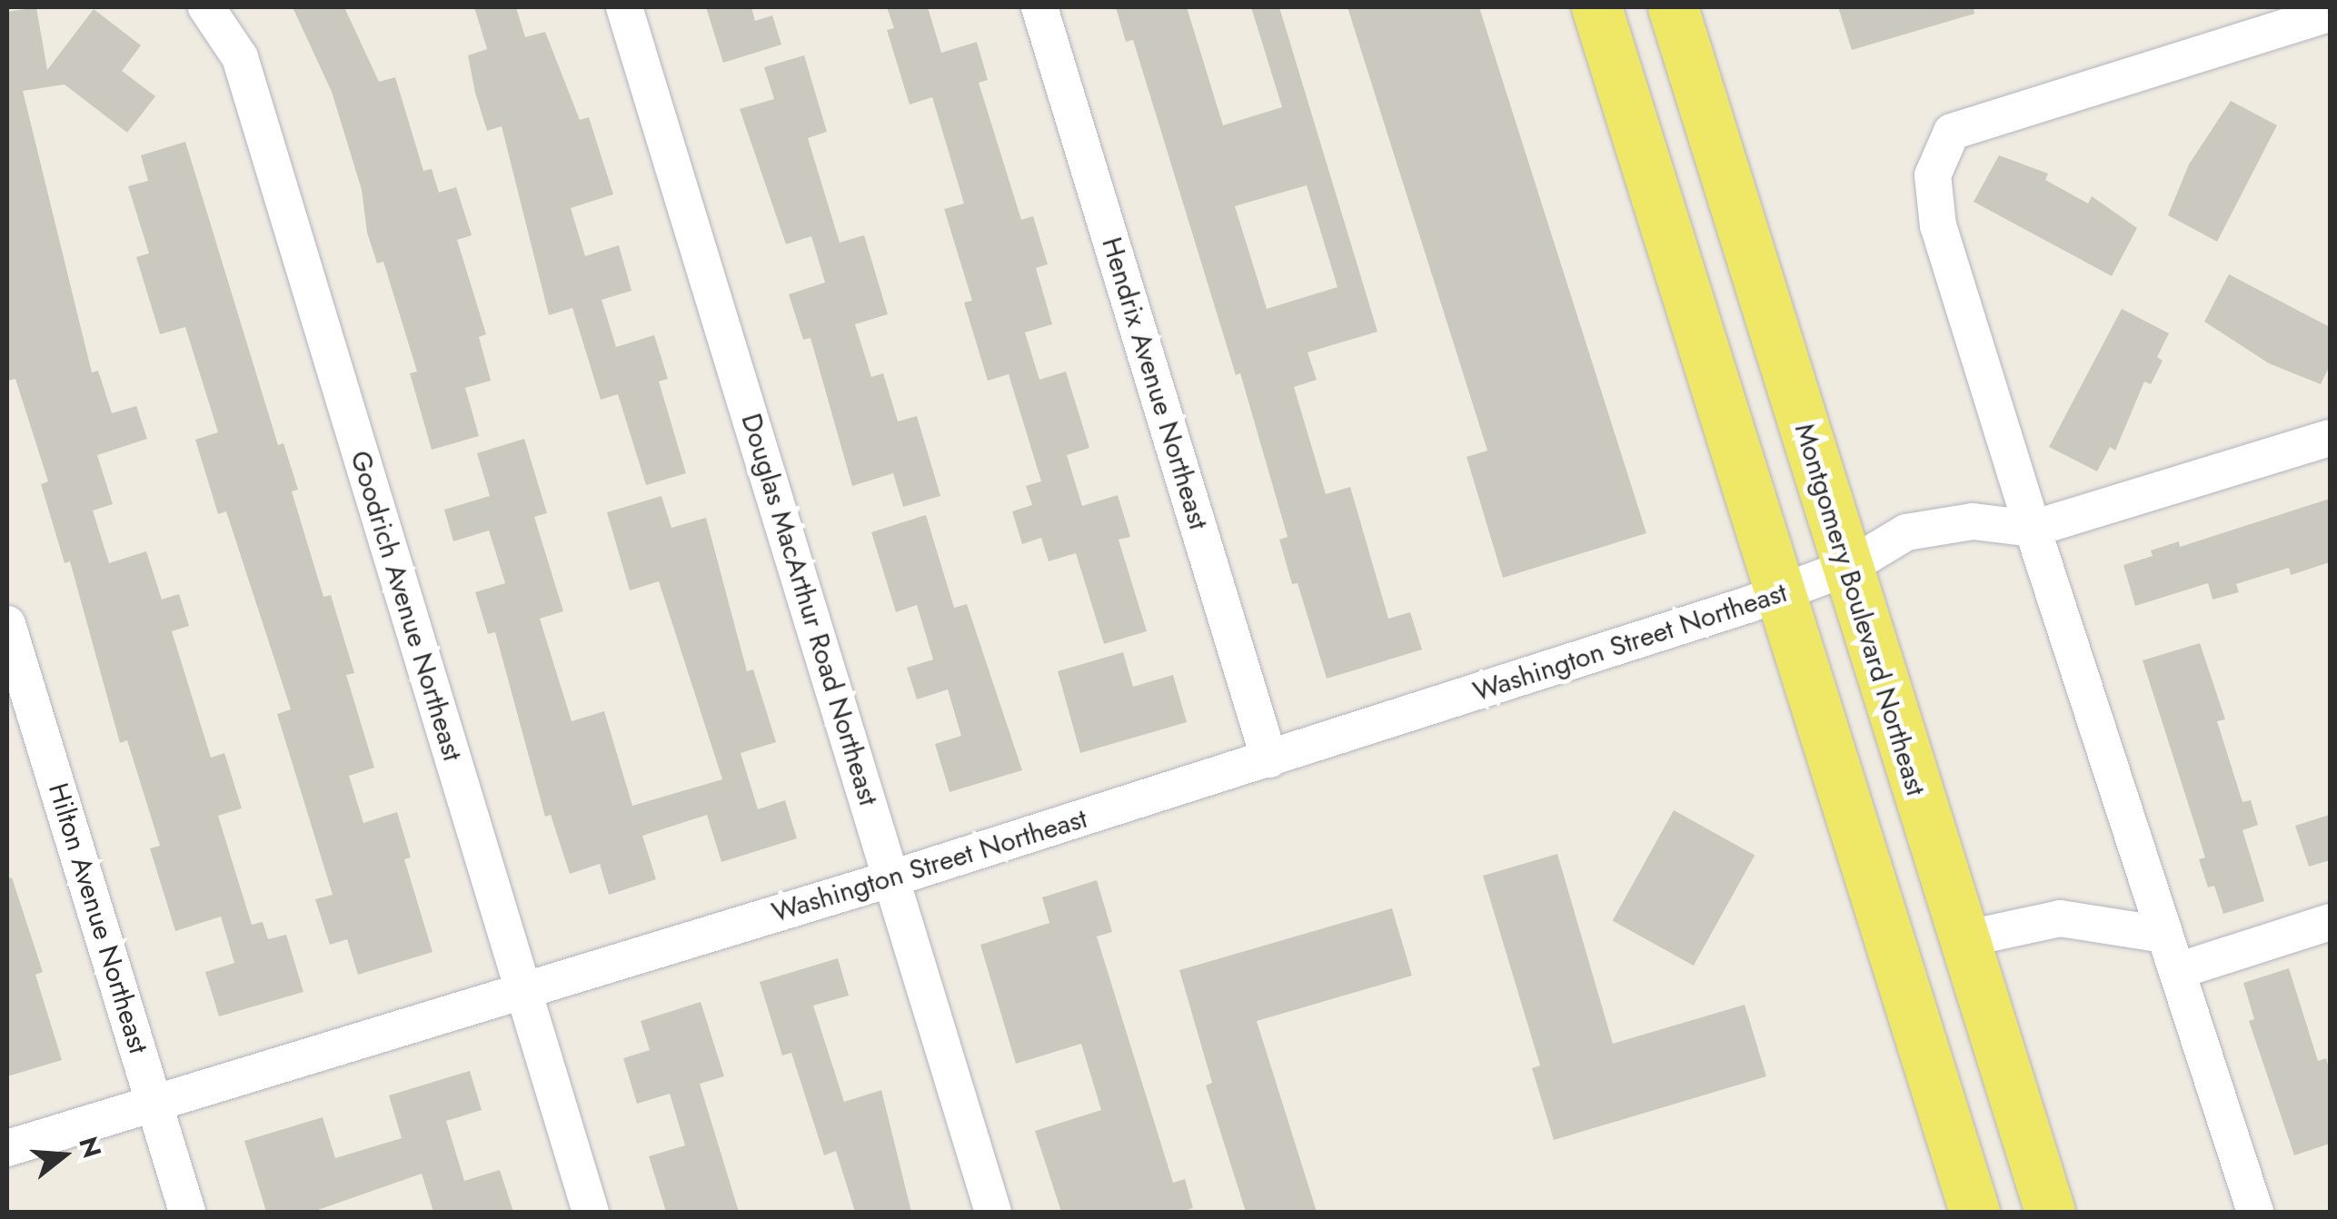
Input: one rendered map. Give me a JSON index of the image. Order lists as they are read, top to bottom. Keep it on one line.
{"streets":{"main road":["Montgomery Boulevard Northeast"],"street":["Hendrix Avenue Northeast","Goodrich Avenue Northeast","Douglas MacArthur Road Northeast","Washington Street Northeast","Hilton Avenue Northeast"]},"crossings":[["Hendrix Avenue Northeast","Washington Street Northeast"],["Goodrich Avenue Northeast","Washington Street Northeast"],["Douglas MacArthur Road Northeast","Washington Street Northeast"],["Montgomery Boulevard Northeast","Washington Street Northeast"],["Washington Street Northeast","Hilton Avenue Northeast"]],"north":"right"}
